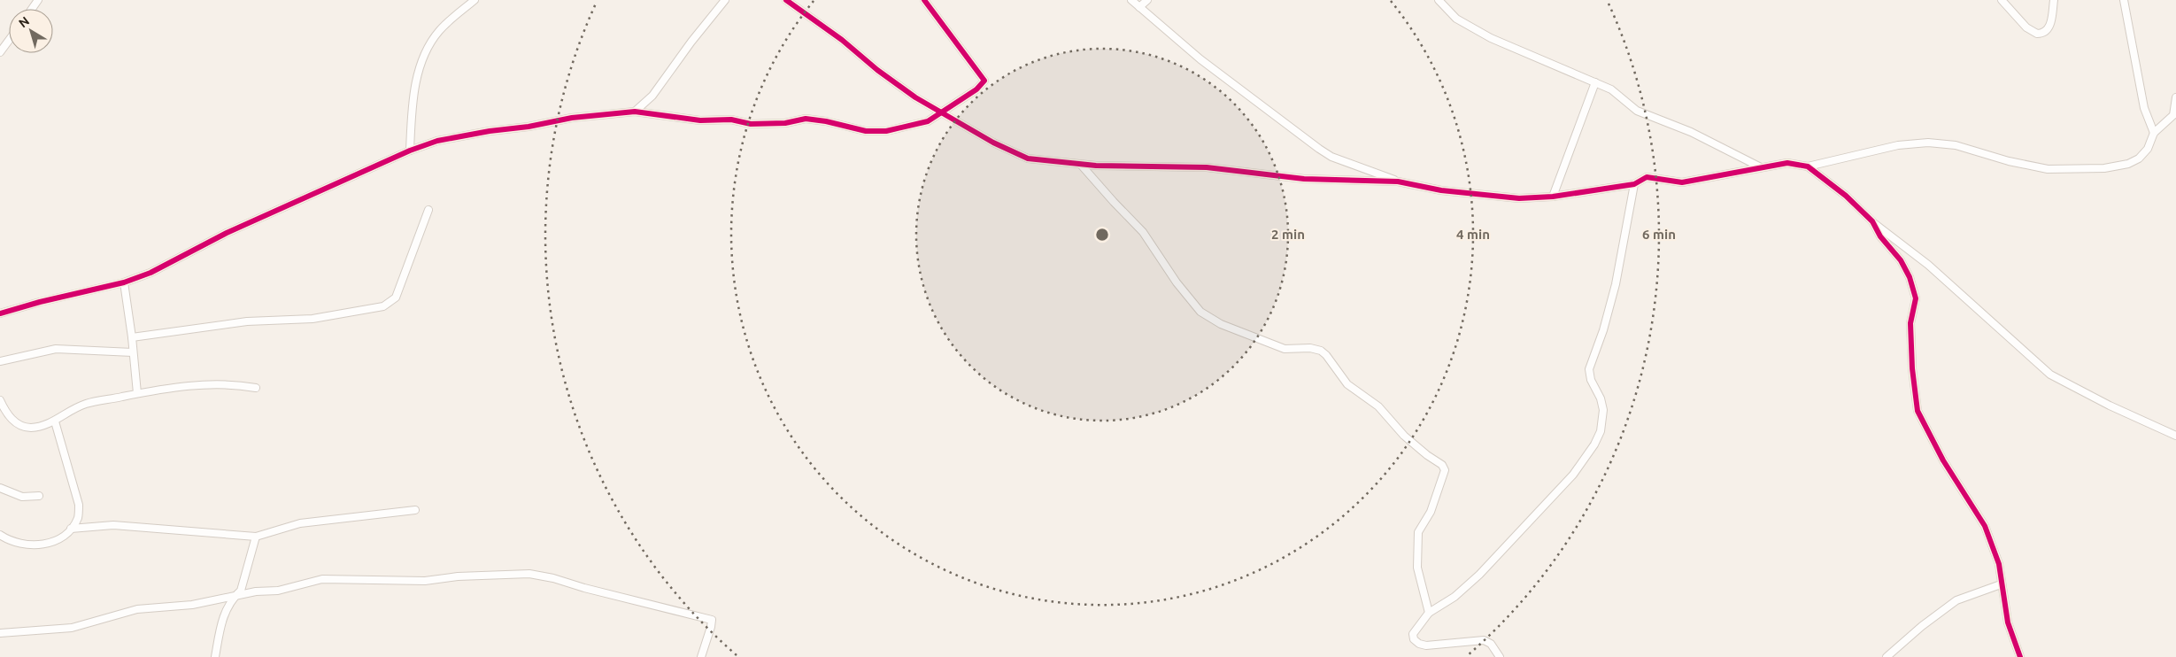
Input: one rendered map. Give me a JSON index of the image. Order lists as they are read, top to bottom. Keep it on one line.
{"north":"top left","rings":["2 min","4 min","6 min"]}
